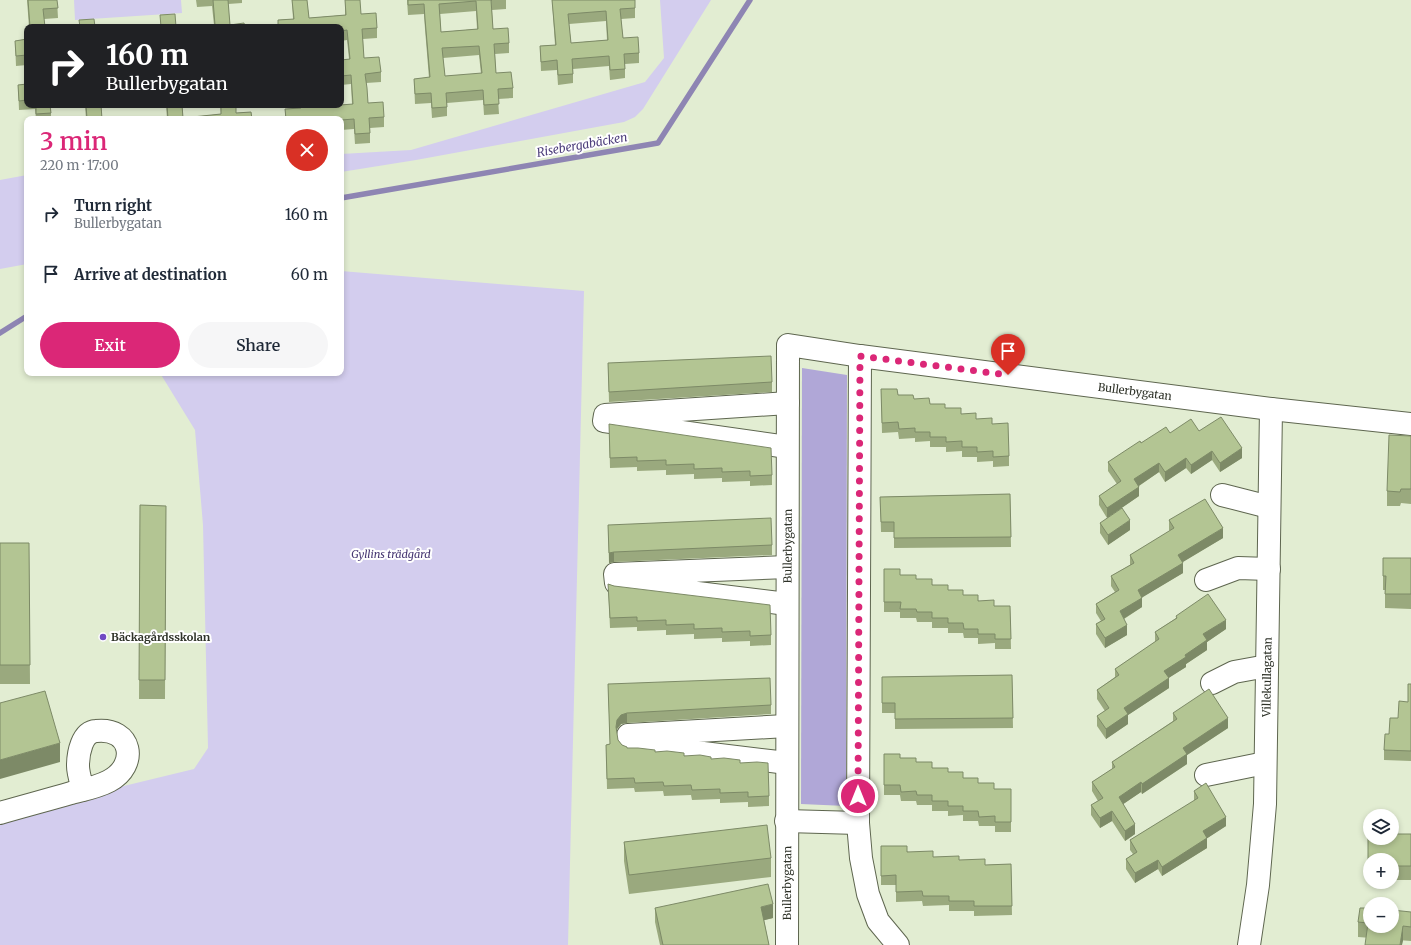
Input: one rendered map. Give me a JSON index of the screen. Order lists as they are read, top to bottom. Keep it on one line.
{"streets":{"street":["Bullerbygatan","Villekullagatan"]},"crossings":[["Bullerbygatan","Villekullagatan"]],"water":["Risebergabäcken"],"parks":["Gyllins trädgård"],"places":["Bäckagårdsskolan"],"page":{"turn":["160 m","Bullerbygatan"],"heading":["3 min","220 m · 17:00"],"list":[{"name":"Turn right","note":"Bullerbygatan","value":"160 m"},{"name":"Arrive at destination","value":"60 m"}],"buttons":["Exit","Share"],"map_buttons":["+","−"]}}
